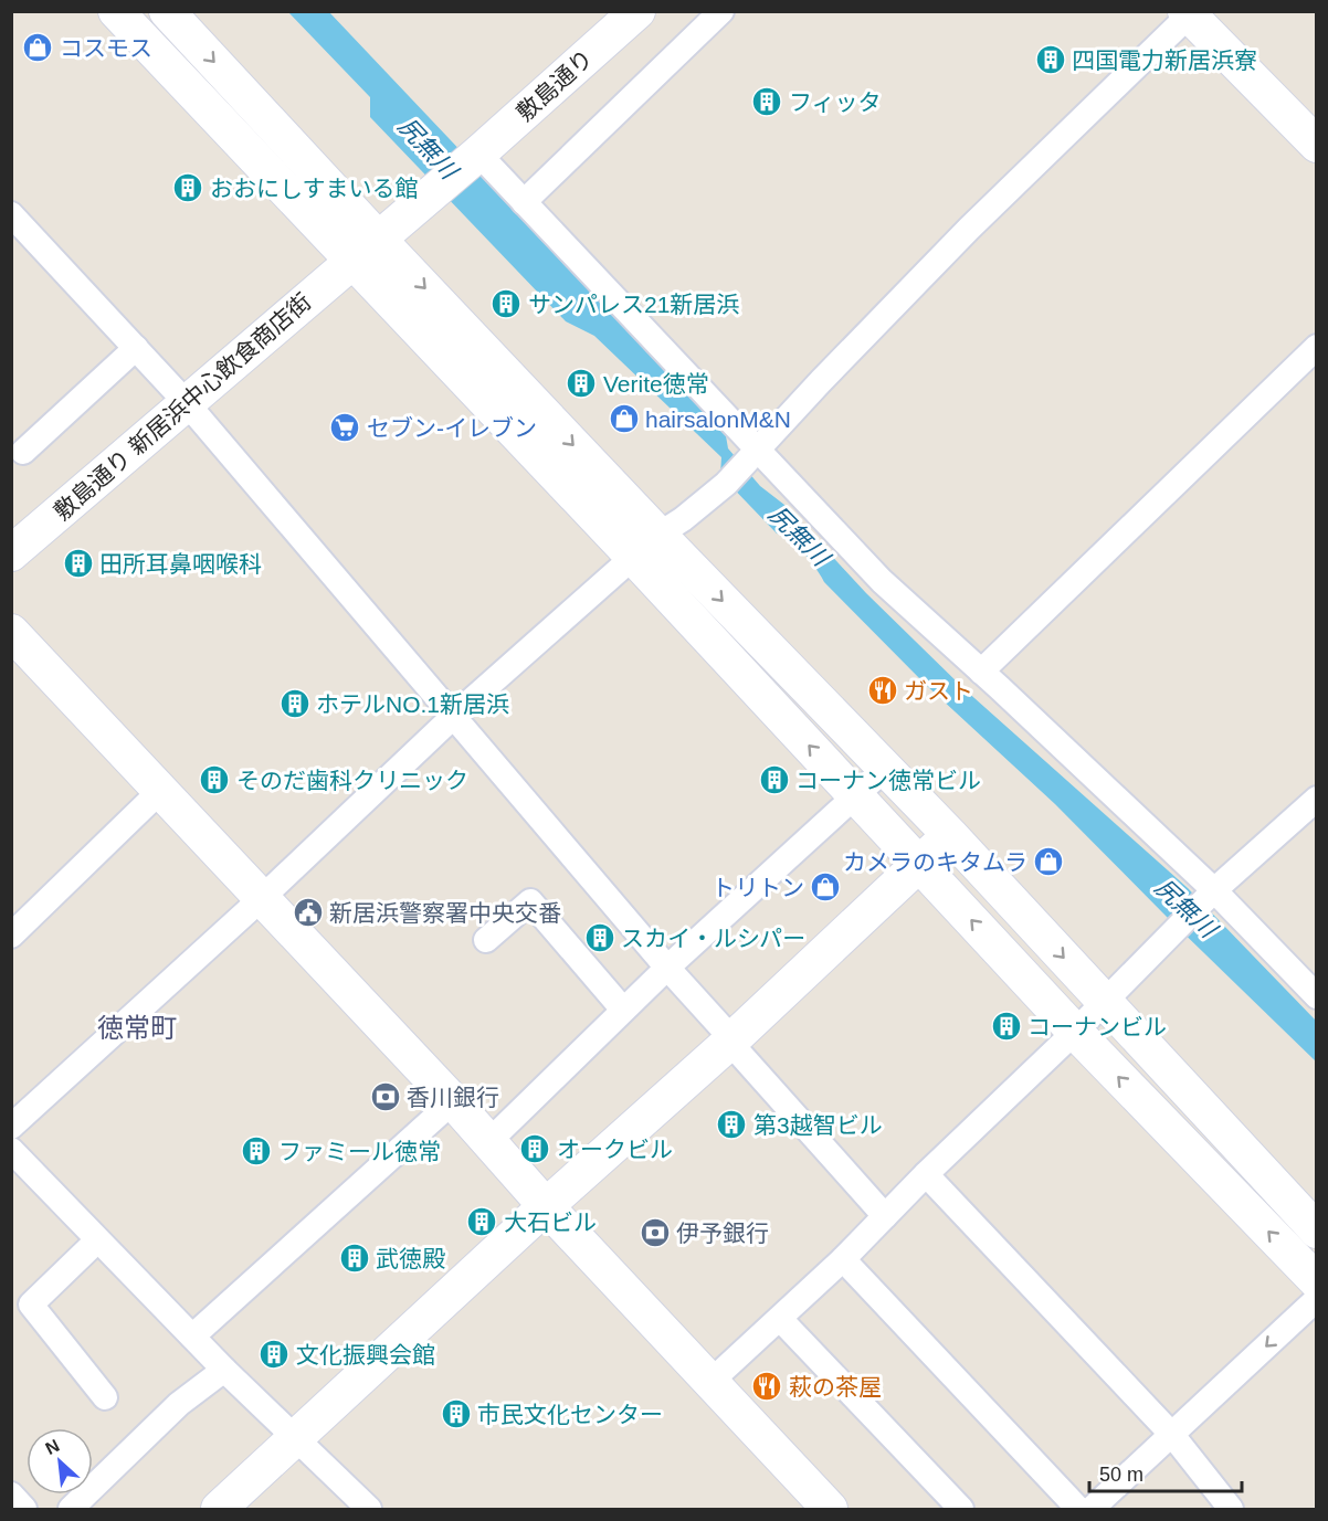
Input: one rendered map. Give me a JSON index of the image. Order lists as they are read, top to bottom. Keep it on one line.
{"streets":{"street":["敷島通り","敷島通り 新居浜中心飲食商店街"]},"crossings":[["敷島通り","敷島通り 新居浜中心飲食商店街"]],"districts":["徳常町"],"water":["尻無川"],"places":{"shop":["コスモス","hairsalonM&N","カメラのキタムラ","トリトン"],"building":["四国電力新居浜寮","フィッタ","おおにしすまいる館","サンパレス21新居浜","Verite徳常","田所耳鼻咽喉科","ホテルNO.1新居浜","そのだ歯科クリニック","コーナン徳常ビル","スカイ・ルシパー","コーナンビル","第3越智ビル","オークビル","ファミール徳常","大石ビル","武徳殿","文化振興会館","市民文化センター"],"supermarket":["セブン-イレブン"],"restaurant":["ガスト","萩の茶屋"],"public building":["新居浜警察署中央交番"],"bank":["香川銀行","伊予銀行"]},"scale_bar":"50 m","north":"top left"}
